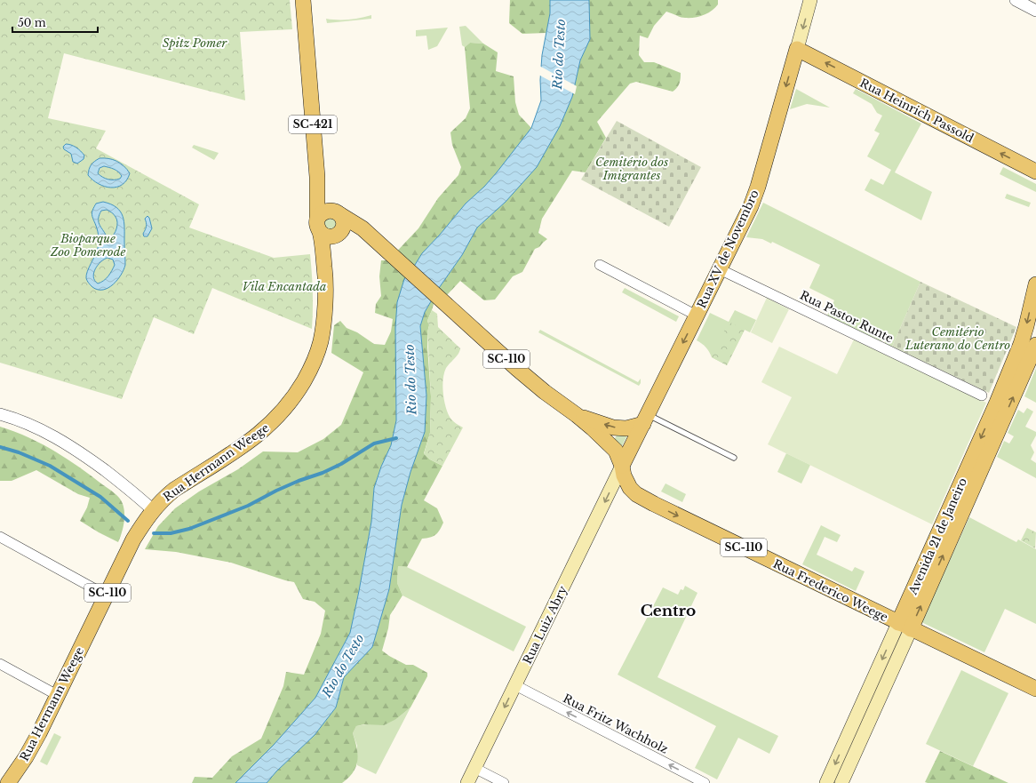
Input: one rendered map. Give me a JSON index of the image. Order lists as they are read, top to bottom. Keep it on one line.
{"streets":{"main road":["Rua Heinrich Passold","SC-421","Rua XV de Novembro","SC-110","Rua Hermann Weege","Avenida 21 de Janeiro","Rua Frederico Weege","Rua Luiz Abry"],"street":["Rua Pastor Runte","Rua Fritz Wachholz"]},"crossings":[["Rua Heinrich Passold","Rua XV de Novembro"],["Rua XV de Novembro","Rua Pastor Runte"],["Rua XV de Novembro","Rua Frederico Weege"],["Rua XV de Novembro","Rua Luiz Abry"],["SC-110","Rua Hermann Weege"],["SC-110","Rua Frederico Weege"],["Avenida 21 de Janeiro","Rua Frederico Weege"],["Rua Frederico Weege","Rua Luiz Abry"],["Rua Luiz Abry","Rua Fritz Wachholz"]],"one_way":["Rua Heinrich Passold","Rua XV de Novembro","Rua Frederico Weege","Rua Luiz Abry","Rua Fritz Wachholz"],"districts":["Centro"],"water":["Rio do Testo"],"parks":["Spitz Pomer","Cemitério dos Imigrantes","Bioparque Zoo Pomerode","Vila Encantada","Cemitério Luterano do Centro"],"scale_bar":"50 m"}
